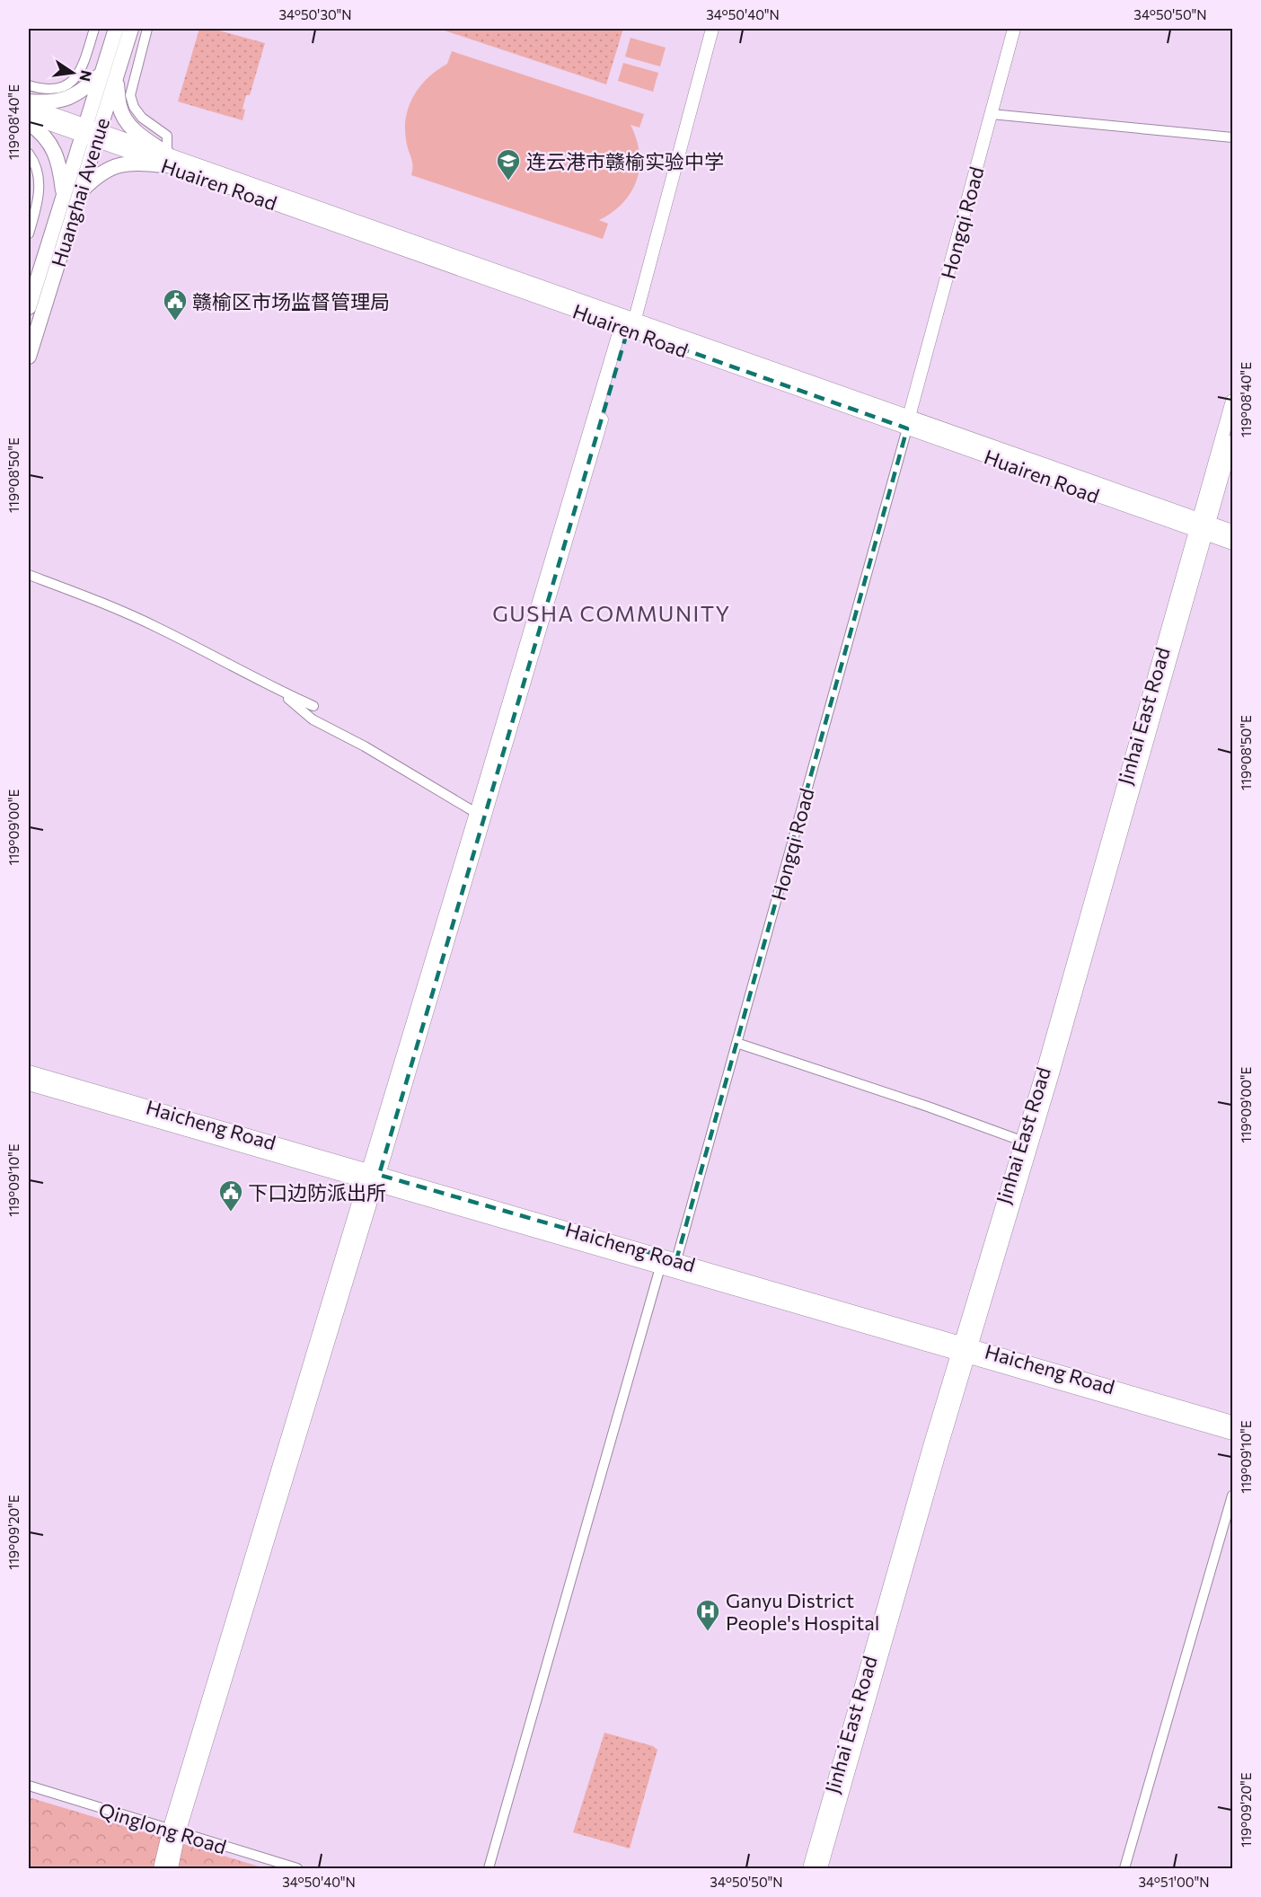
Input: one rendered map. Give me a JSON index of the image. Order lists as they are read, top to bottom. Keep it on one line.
{"streets":{"main road":["Huairen Road","Huanghai Avenue","Hongqi Road","Jinhai East Road","Haicheng Road"],"street":["Qinglong Road"]},"crossings":[["Huairen Road","Huanghai Avenue"],["Huairen Road","Hongqi Road"],["Huairen Road","Jinhai East Road"],["Hongqi Road","Haicheng Road"],["Jinhai East Road","Haicheng Road"]],"districts":["GUSHA COMMUNITY"],"places":{"school or university":["连云港市赣榆实验中学"],"public building":["赣榆区市场监督管理局","下口边防派出所"],"hospital":["Ganyu District People's Hospital"]},"north":"right","coordinates":["34°50'30\"N","34°50'40\"N","34°50'50\"N","119°08'40\"E","119°08'50\"E","119°09'00\"E","119°09'10\"E","119°09'20\"E","34°51'00\"N"]}
